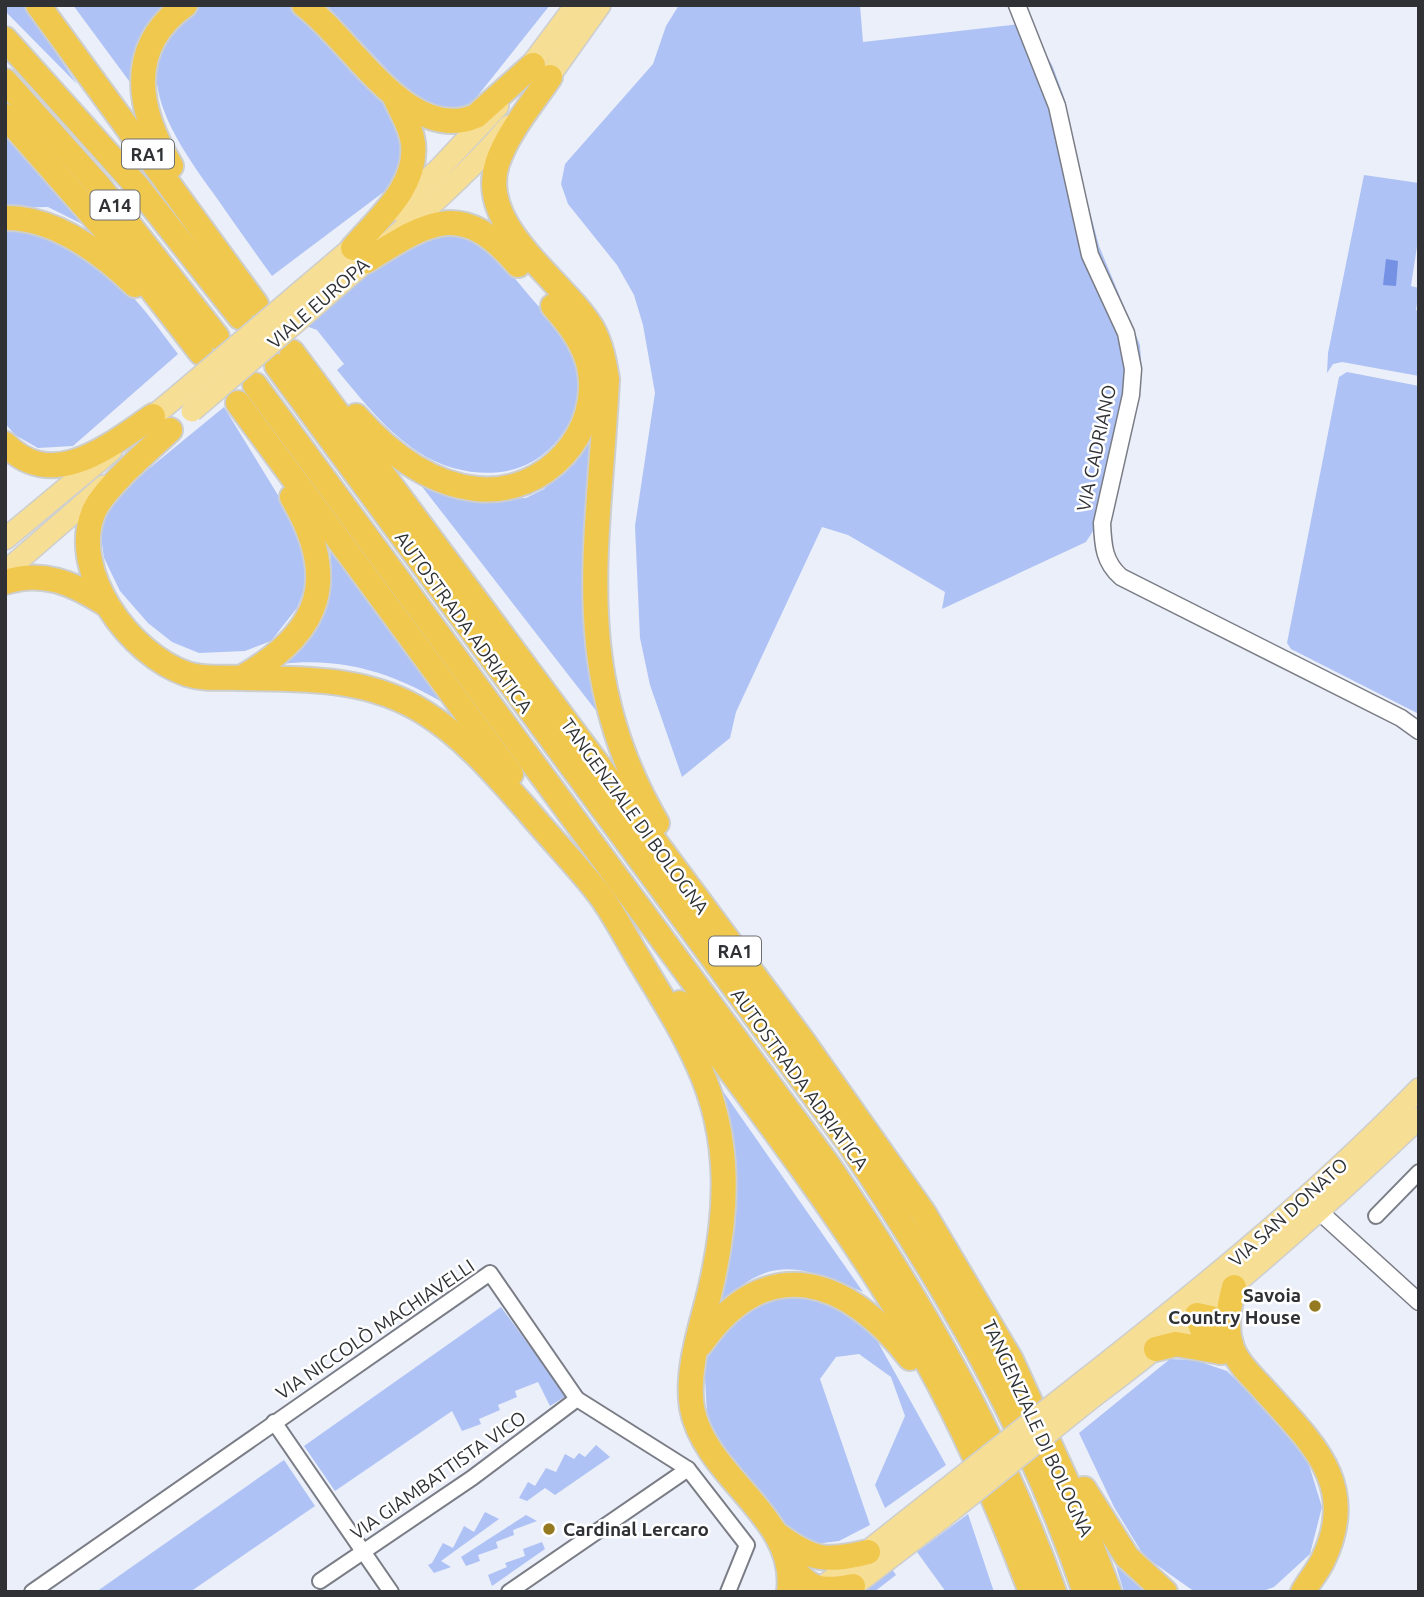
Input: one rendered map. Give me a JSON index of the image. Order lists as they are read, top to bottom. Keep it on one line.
{"streets":{"highway":["RA1","A14","AUTOSTRADA ADRIATICA","TANGENZIALE DI BOLOGNA"],"main road":["VIALE EUROPA","VIA SAN DONATO"],"street":["VIA CADRIANO","VIA NICCOLÒ MACHIAVELLI","VIA GIAMBATTISTA VICO"]},"crossings":[["RA1","A14"],["AUTOSTRADA ADRIATICA","TANGENZIALE DI BOLOGNA"],["VIA NICCOLÒ MACHIAVELLI","VIA GIAMBATTISTA VICO"]],"places":["Savoia Country House","Cardinal Lercaro"]}
